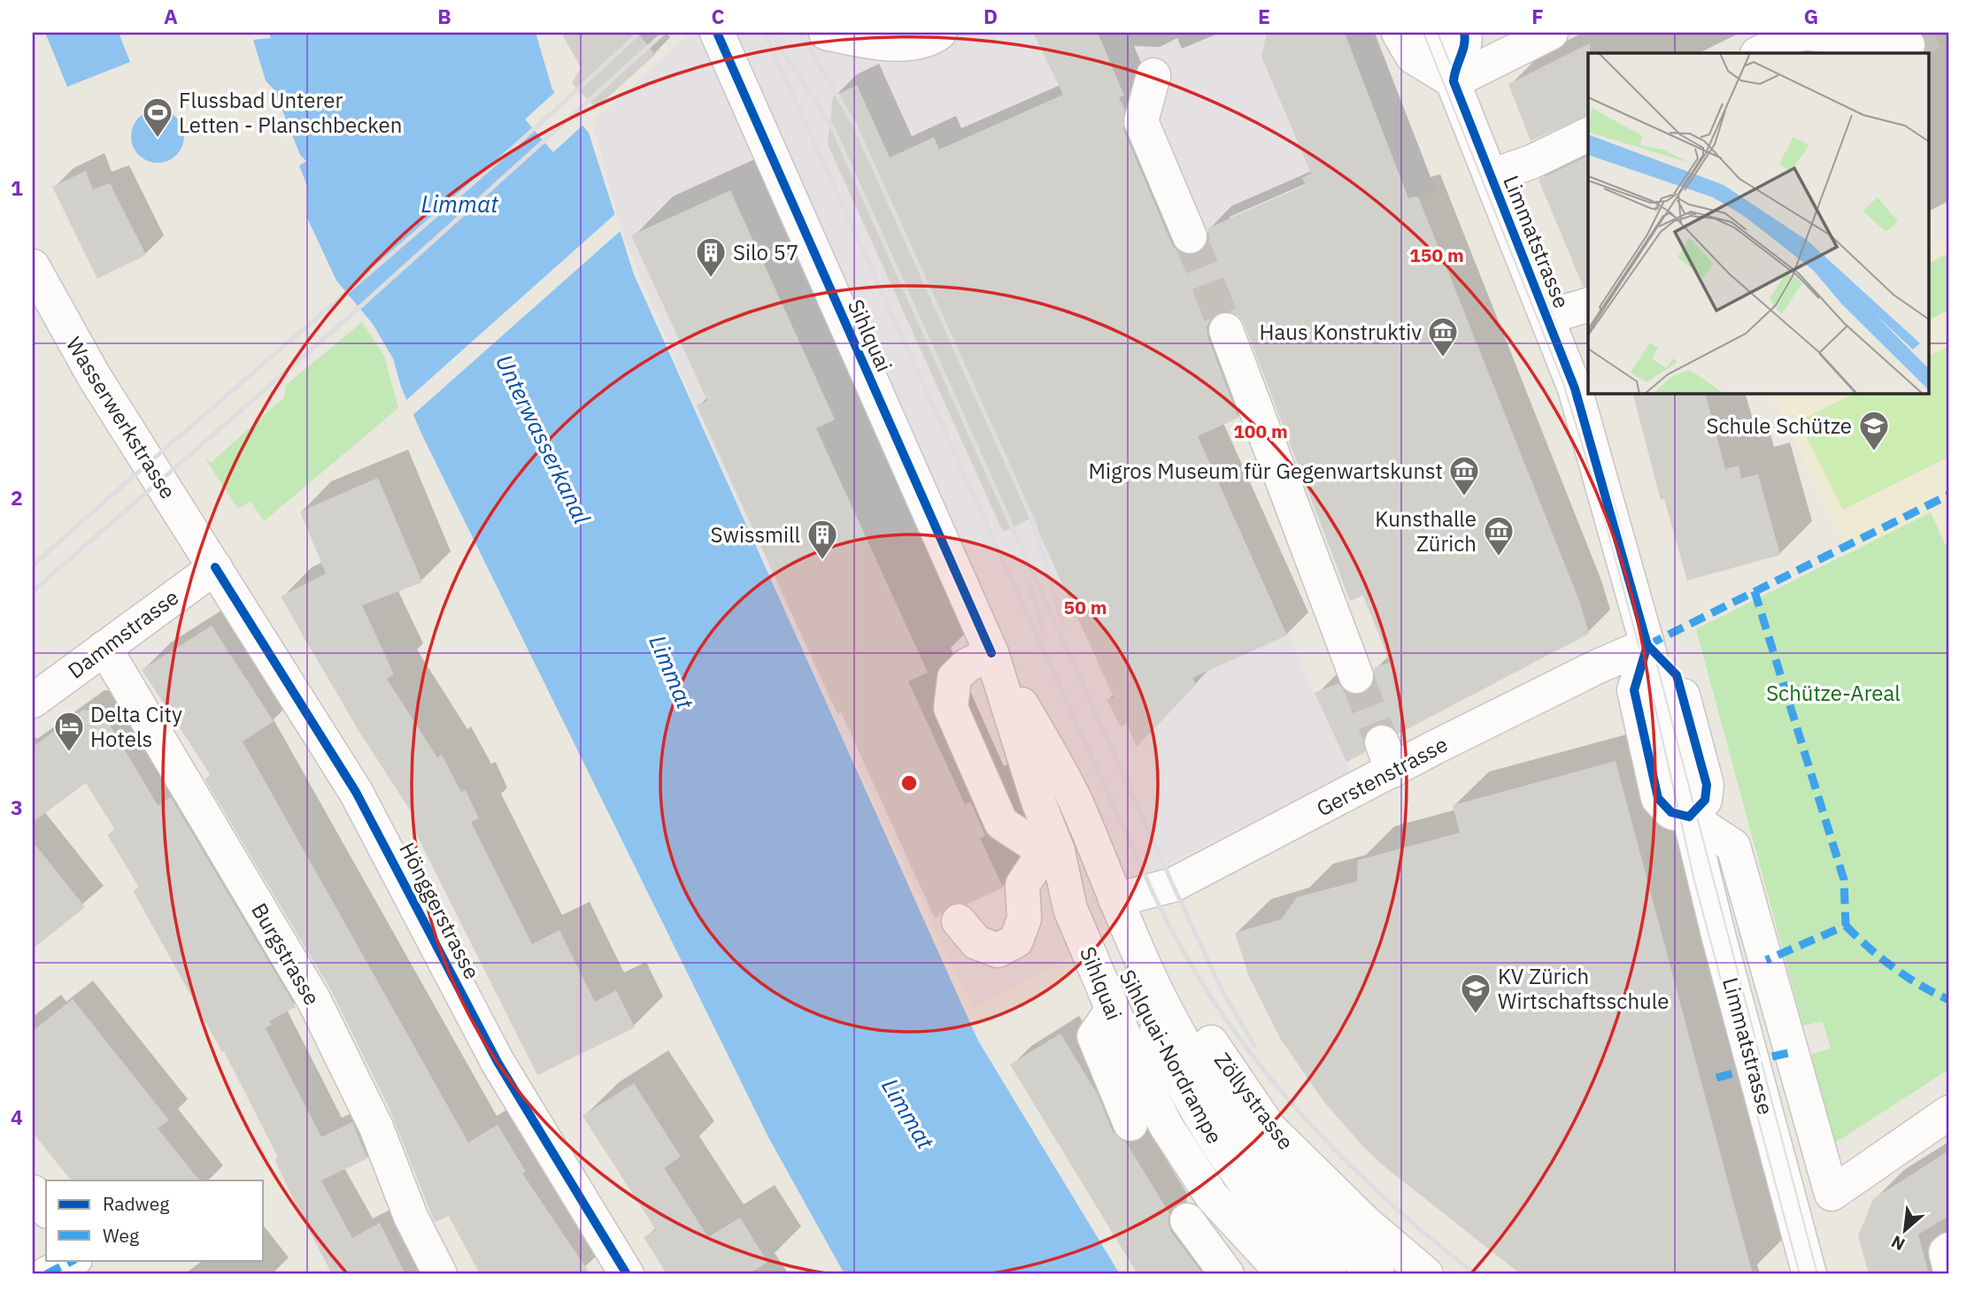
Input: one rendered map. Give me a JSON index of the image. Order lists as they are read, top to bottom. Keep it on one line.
{"streets":{"street":["Limmatstrasse","Sihlquai","Wasserwerkstrasse","Dammstrasse","Gerstenstrasse","Hönggerstrasse","Burgstrasse","Sihlquai-Nordrampe","Zöllystrasse"]},"crossings":[["Limmatstrasse","Gerstenstrasse"],["Sihlquai","Gerstenstrasse"],["Sihlquai","Sihlquai-Nordrampe"],["Sihlquai","Zöllystrasse"],["Wasserwerkstrasse","Dammstrasse"],["Wasserwerkstrasse","Hönggerstrasse"],["Dammstrasse","Hönggerstrasse"],["Dammstrasse","Burgstrasse"],["Gerstenstrasse","Zöllystrasse"]],"water":["Limmat","Unterwasserkanal"],"parks":["Schütze-Areal"],"places":{"sports":["Flussbad Unterer Letten - Planschbecken"],"building":["Silo 57","Swissmill"],"museum":["Haus Konstruktiv","Migros Museum für Gegenwartskunst","Kunsthalle Zürich"],"school or university":["Schule Schütze","KV Zürich Wirtschaftsschule"],"hotel":["Delta City Hotels"]},"legend":["Radweg","Weg"],"north":"bottom left","grid":{"columns":["A","B","C","D","E","F","G"],"rows":["1","2","3","4"]},"rings":["150 m","100 m","50 m"]}
